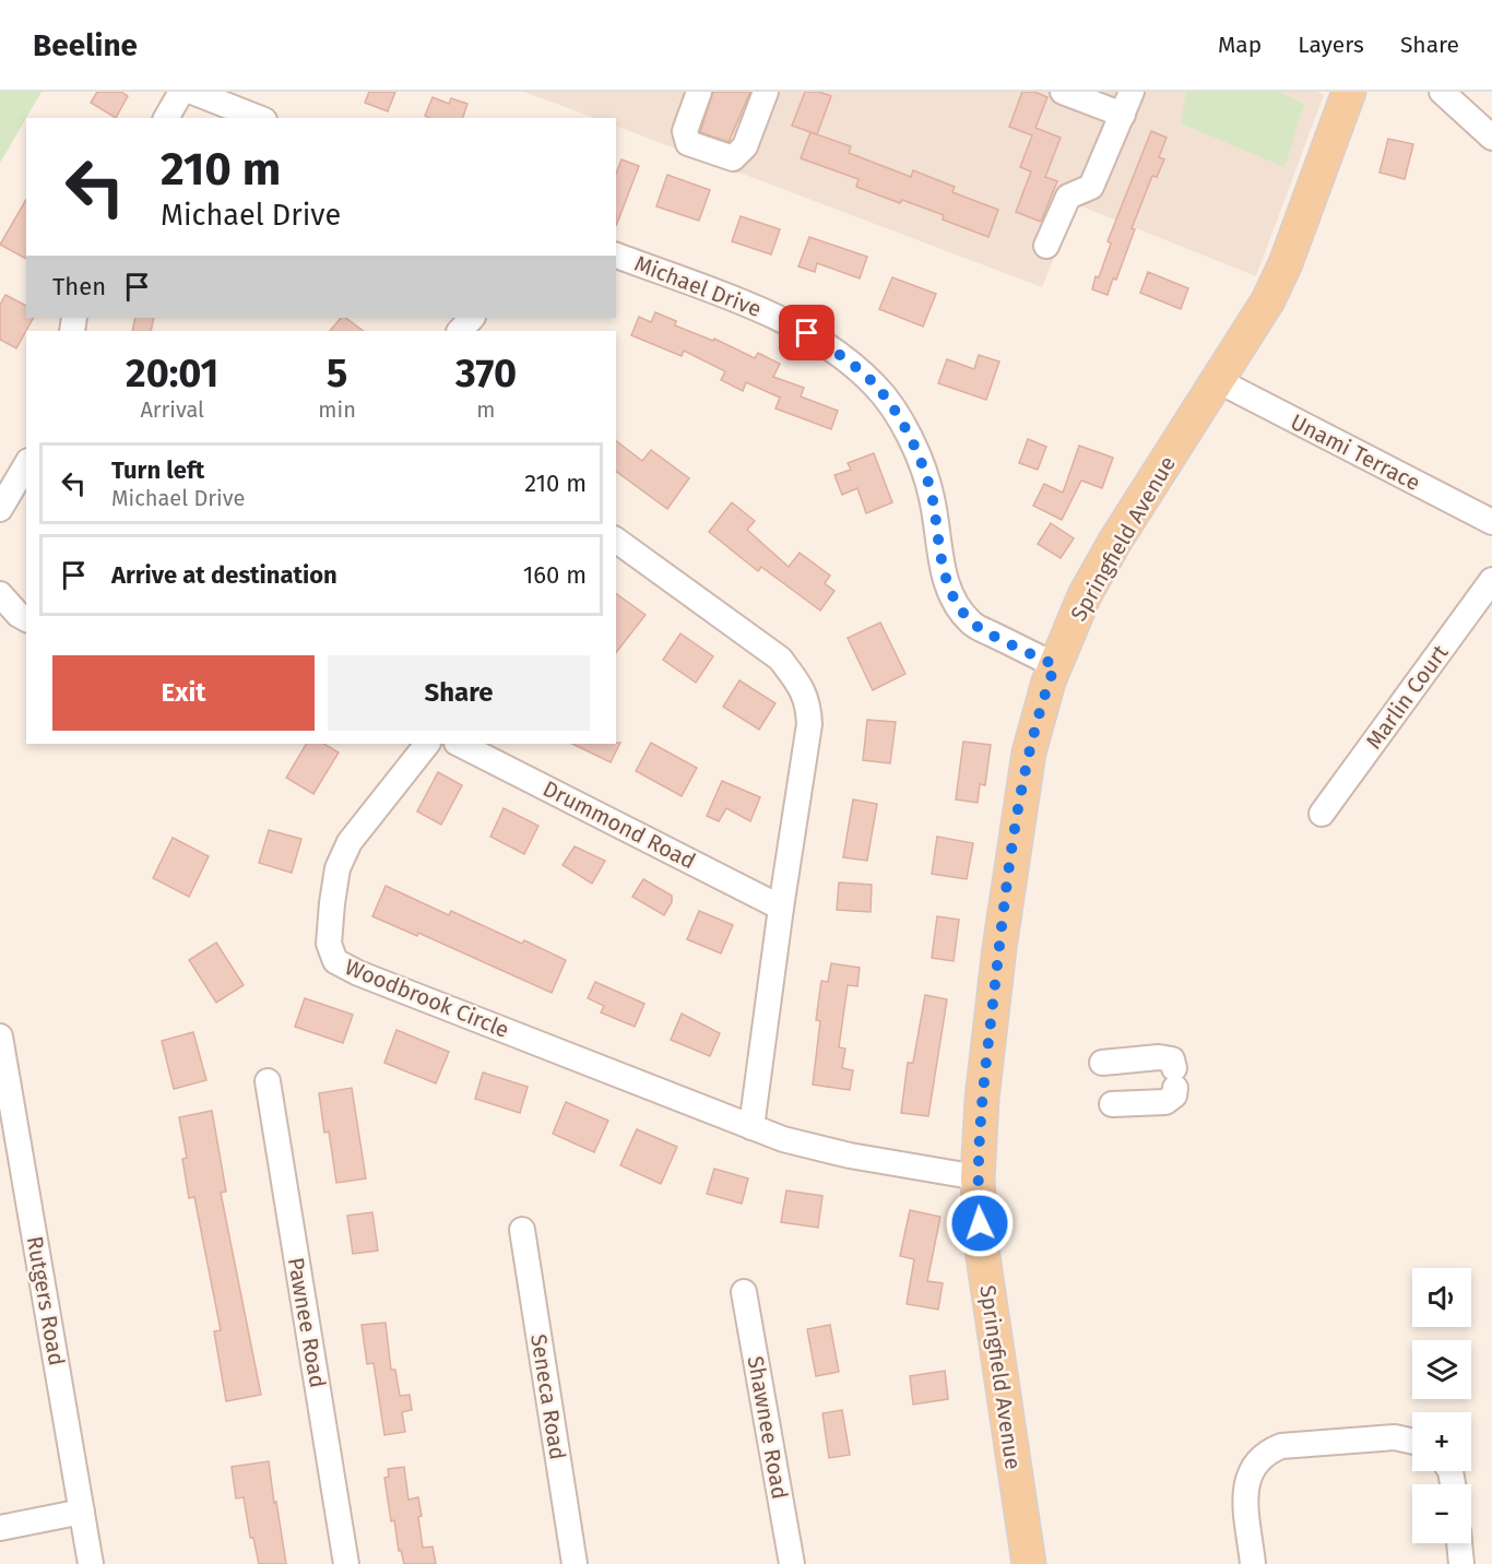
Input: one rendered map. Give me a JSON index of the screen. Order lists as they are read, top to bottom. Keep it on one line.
{"streets":{"main road":["Springfield Avenue"],"street":["Michael Drive","Unami Terrace","Marlin Court","Drummond Road","Woodbrook Circle","Rutgers Road","Pawnee Road","Seneca Road","Shawnee Road"]},"crossings":[["Michael Drive","Springfield Avenue"],["Unami Terrace","Springfield Avenue"],["Springfield Avenue","Woodbrook Circle"]],"page":{"header":"Beeline","nav":["Map","Layers","Share"],"turn":["210 m","Michael Drive"],"then":"Then","eta":["20:01","Arrival","5","min","370","m"],"list":[{"name":"Turn left","note":"Michael Drive","value":"210 m"},{"name":"Arrive at destination","value":"160 m"}],"buttons":["Exit","Share"],"map_buttons":["+","−"]}}
